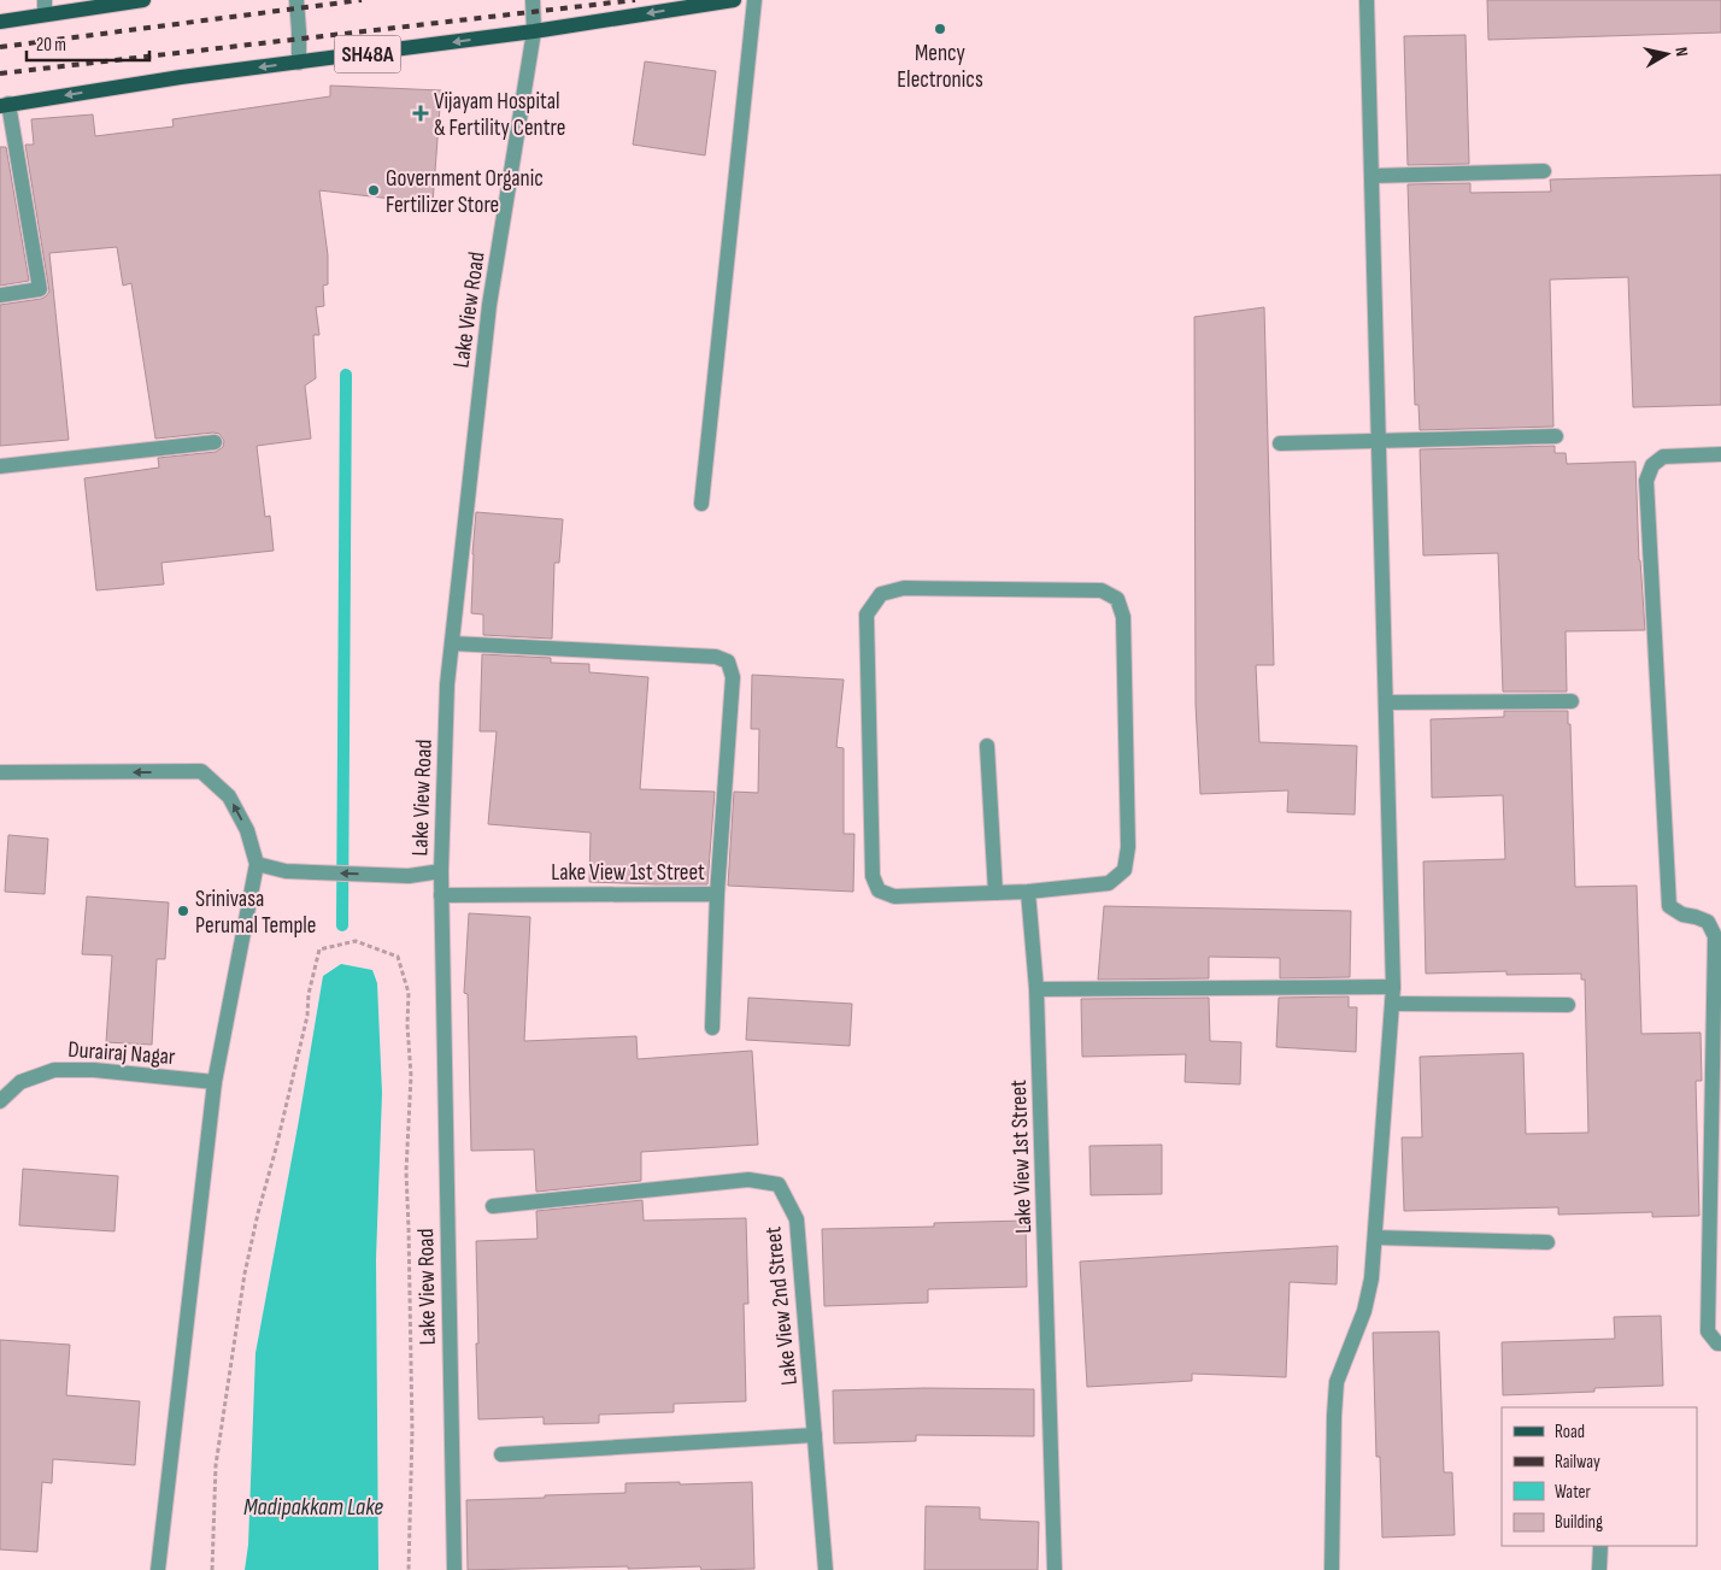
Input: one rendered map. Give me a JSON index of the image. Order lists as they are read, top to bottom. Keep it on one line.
{"streets":{"main road":["SH48A"],"street":["Lake View Road","Lake View 1st Street","Durairaj Nagar","Lake View 2nd Street"]},"crossings":[["SH48A","Lake View Road"],["Lake View Road","Lake View 1st Street"]],"water":["Madipakkam Lake"],"places":{"other":["Mency Electronics","Government Organic Fertilizer Store","Srinivasa Perumal Temple"],"health":["Vijayam Hospital & Fertility Centre"]},"legend":["Road","Railway","Water","Building"],"scale_bar":"20 m","north":"right"}
